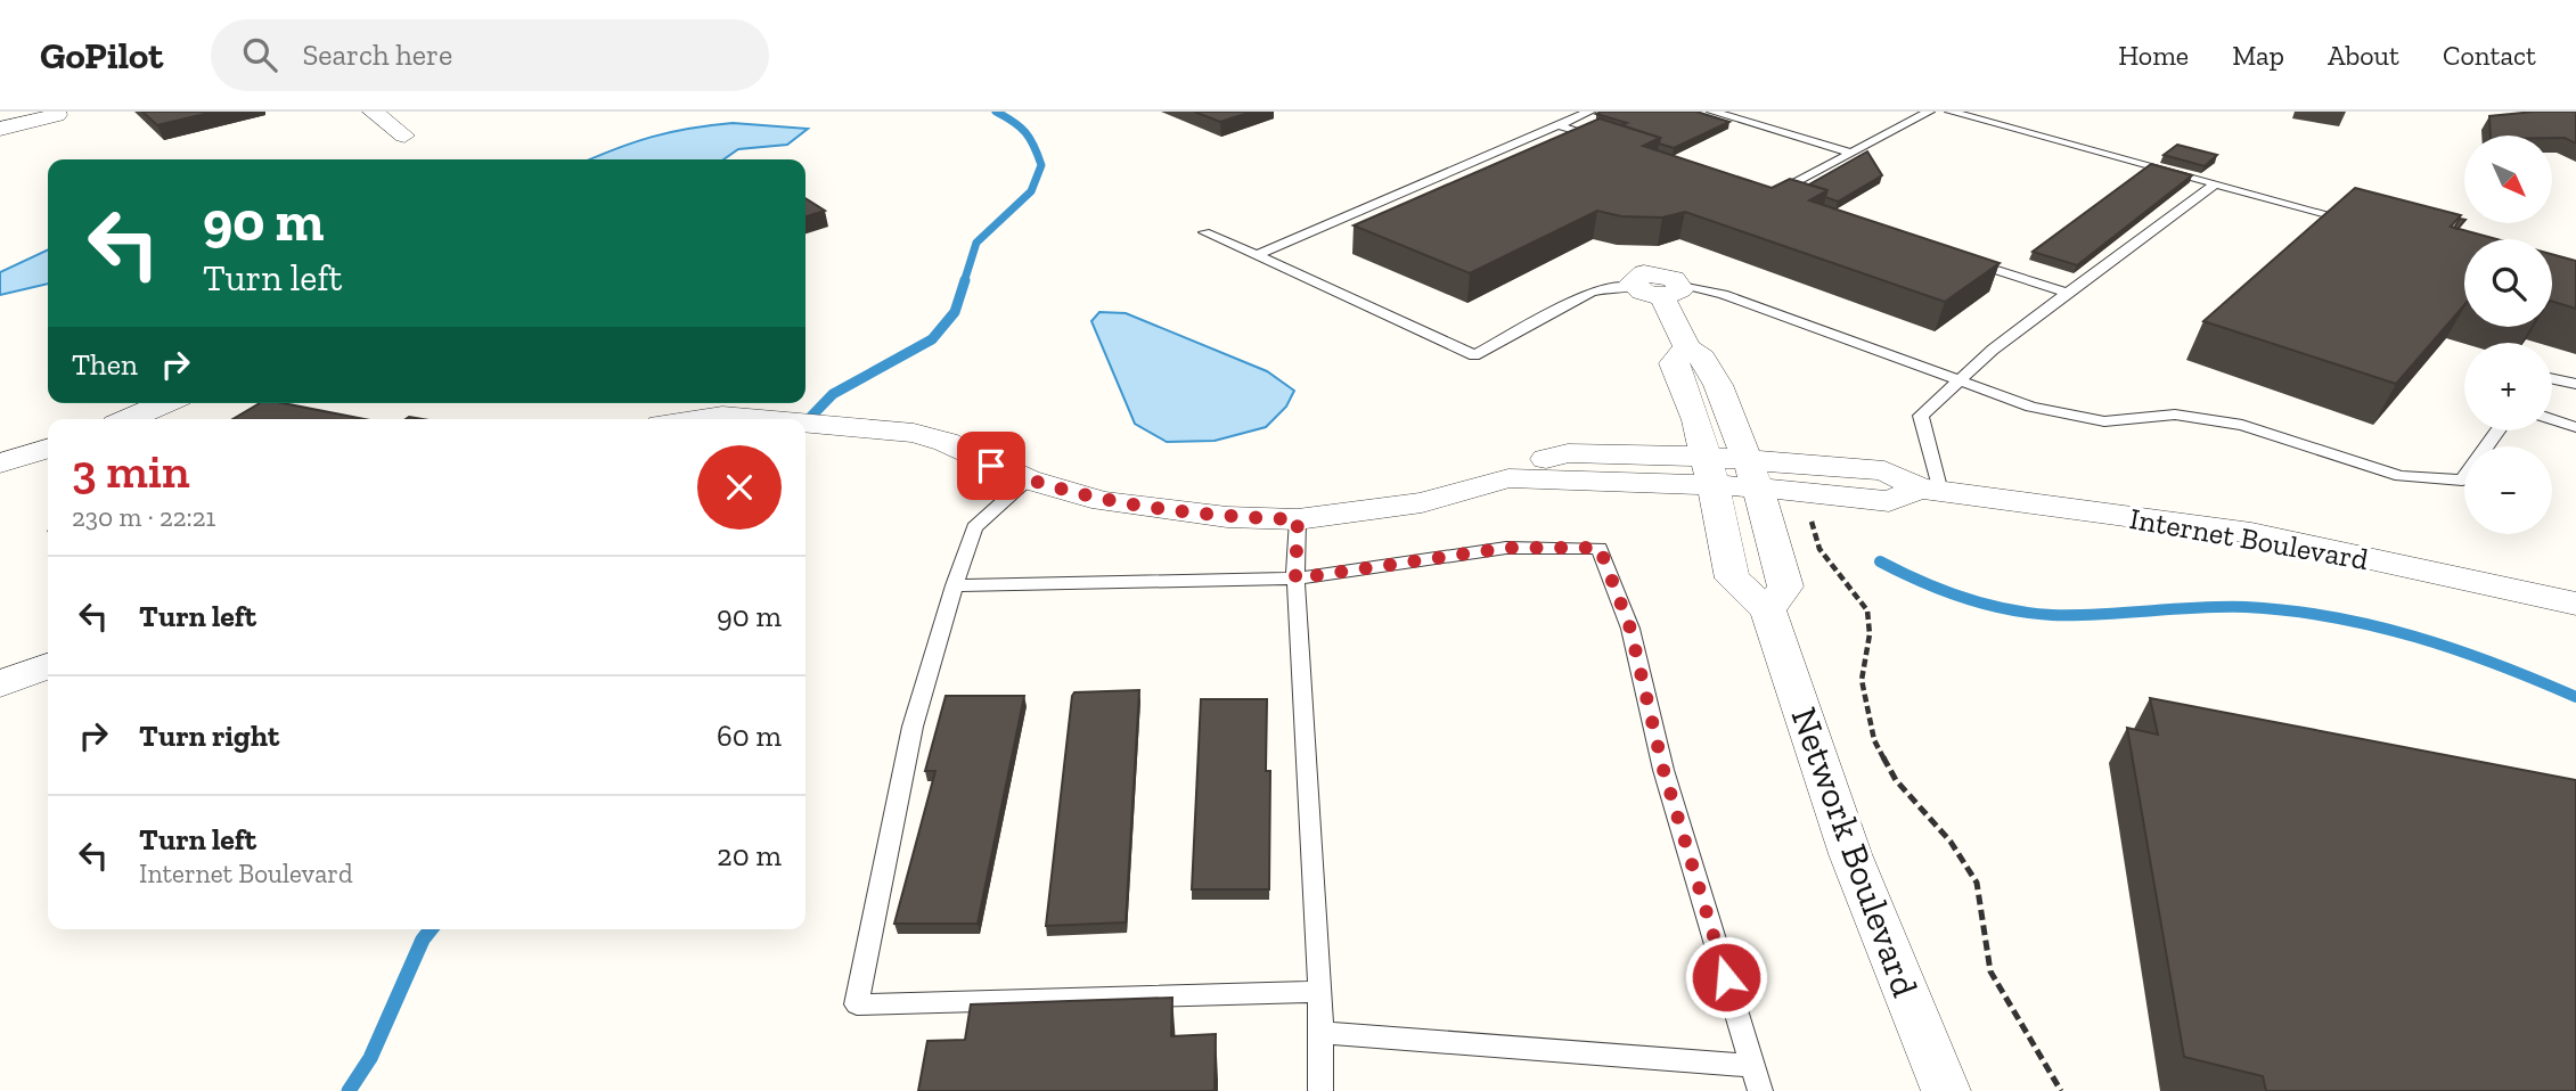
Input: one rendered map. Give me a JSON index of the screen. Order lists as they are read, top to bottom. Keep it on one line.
{"streets":{"street":["Internet Boulevard","Network Boulevard"]},"north":"bottom right","page":{"header":"GoPilot","search":"Search here","nav":["Home","Map","About","Contact"],"map_buttons":["+","−"],"turn":["90 m","Turn left"],"then":"Then","heading":["3 min","230 m · 22:21"],"list":[{"name":"Turn left","value":"90 m"},{"name":"Turn right","value":"60 m"},{"name":"Turn left","note":"Internet Boulevard","value":"20 m"}]}}
